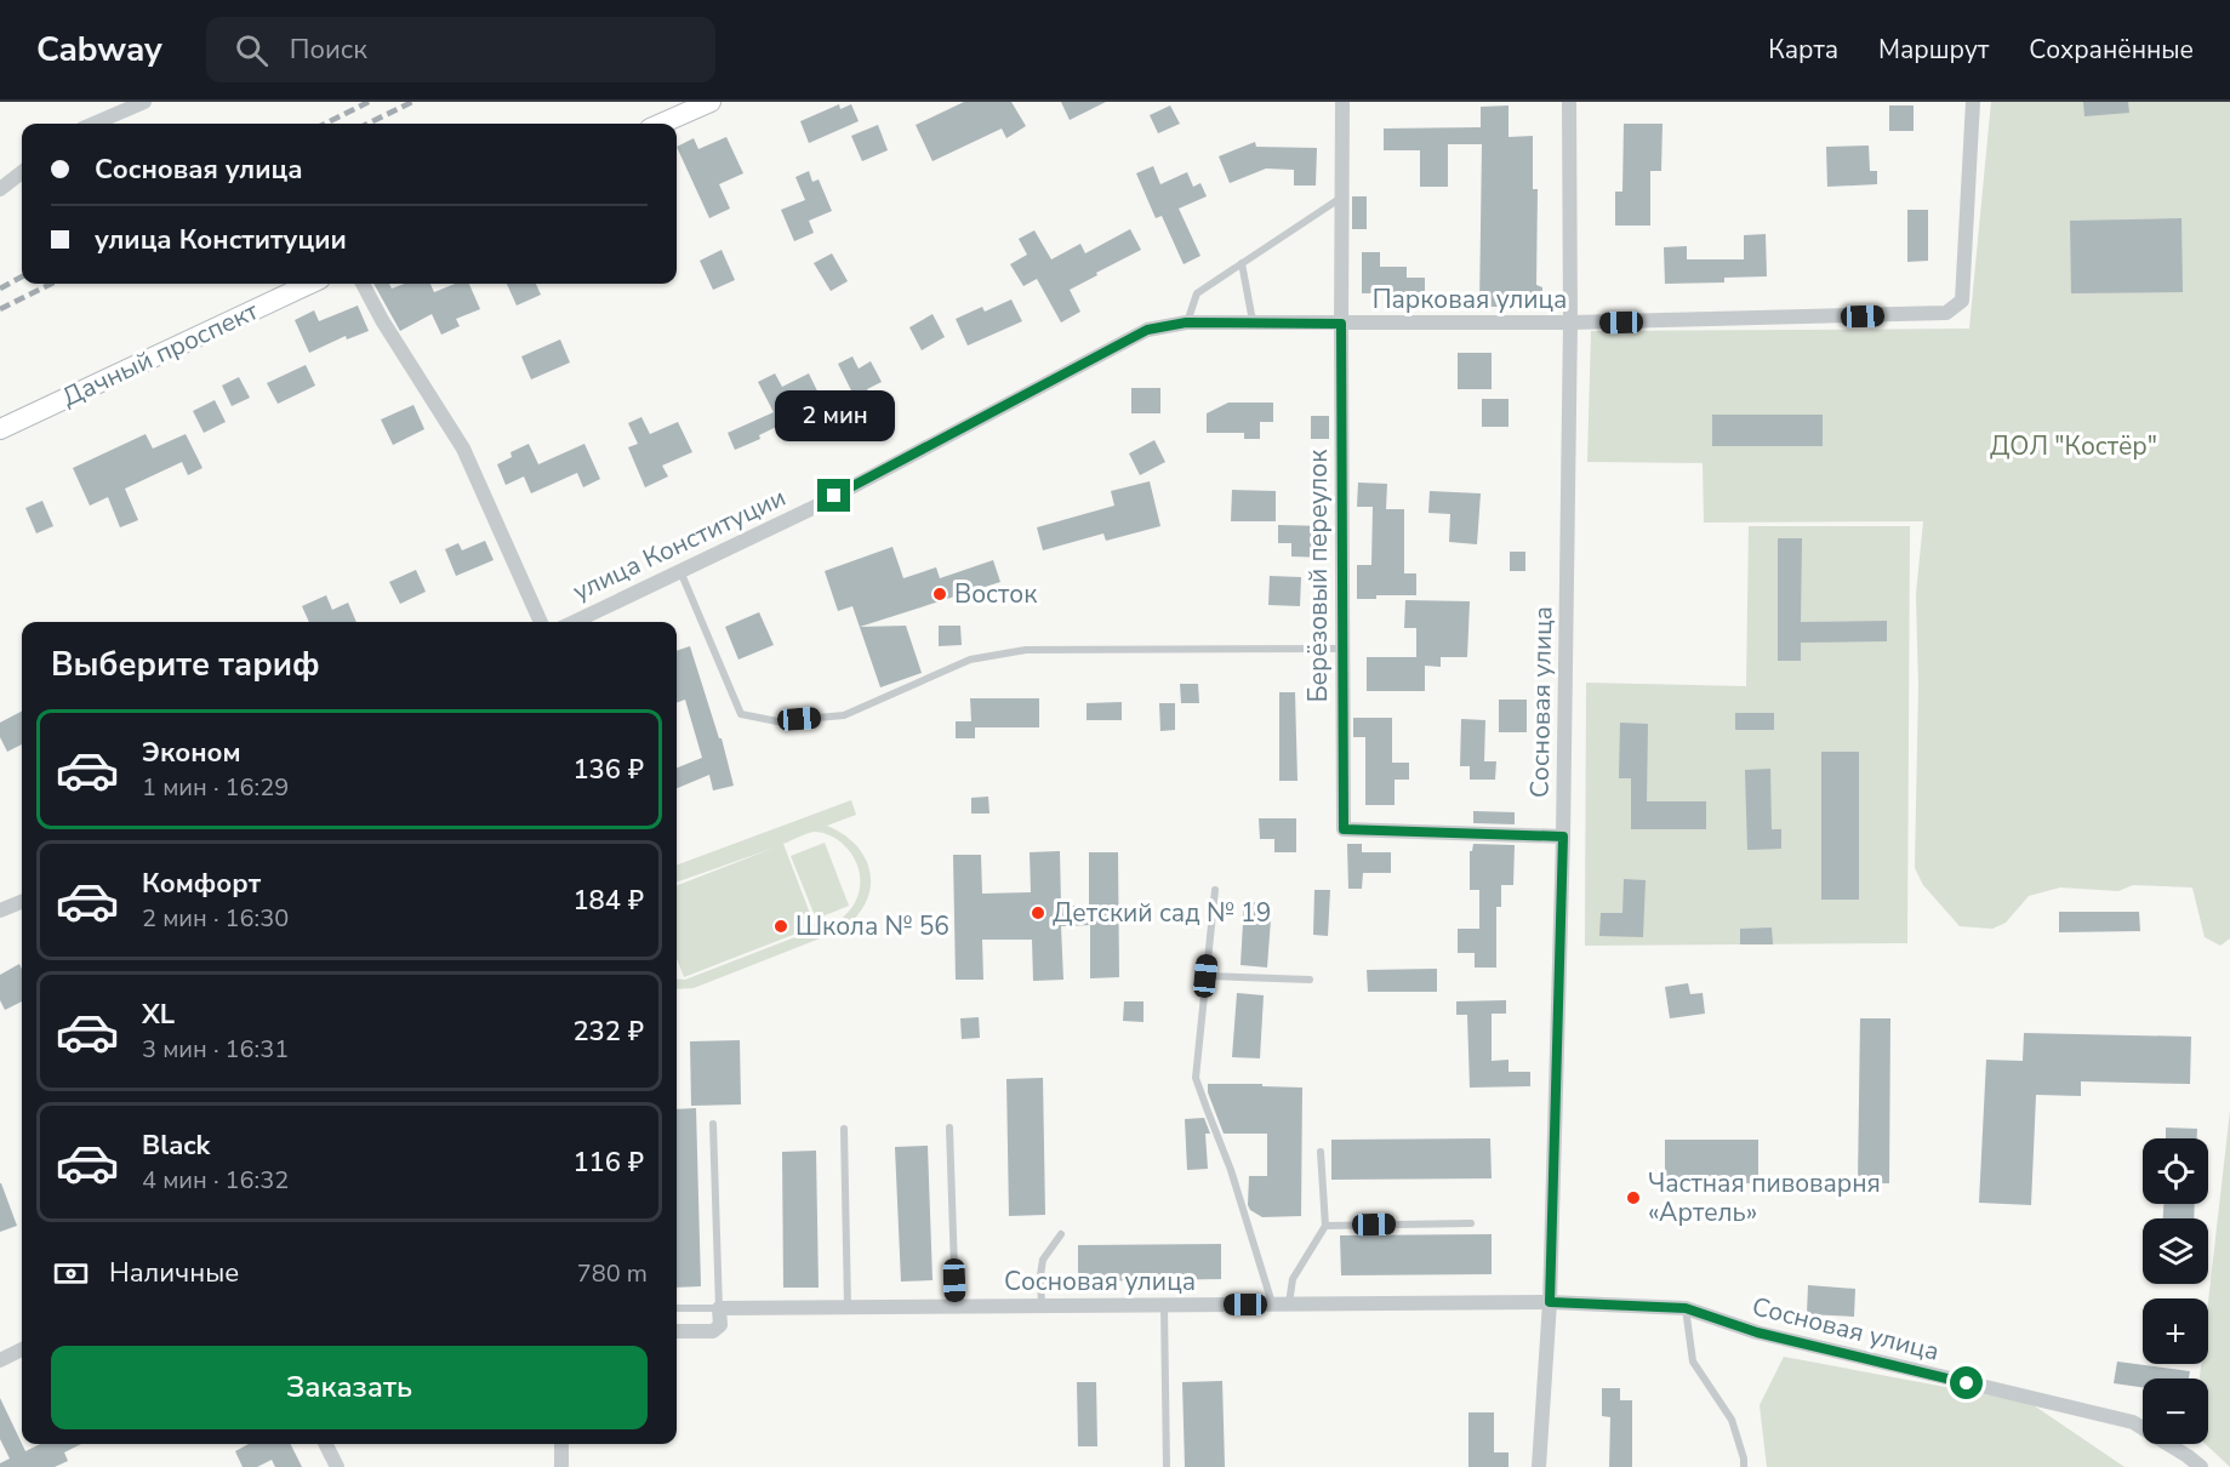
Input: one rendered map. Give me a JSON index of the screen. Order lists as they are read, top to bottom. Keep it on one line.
{"streets":{"street":["Парковая улица","Дачный проспект","улица Конституции","Берёзовый переулок","Сосновая улица"]},"crossings":[["Парковая улица","улица Конституции"],["Парковая улица","Берёзовый переулок"],["Парковая улица","Сосновая улица"],["улица Конституции","Берёзовый переулок"],["Берёзовый переулок","Сосновая улица"]],"parks":["ДОЛ \"Костёр\""],"places":["Восток","Детский сад № 19","Школа № 56","Частная пивоварня «Артель»"],"page":{"header":"Cabway","search":"Поиск","nav":["Карта","Маршрут","Сохранённые"],"banner":["Сосновая улица","улица Конституции"],"bubble":"2 мин","heading":"Выберите тариф","list":[{"name":"Эконом","note":"1 мин · 16:29","value":"136 ₽"},{"name":"Комфорт","note":"2 мин · 16:30","value":"184 ₽"},{"name":"XL","note":"3 мин · 16:31","value":"232 ₽"},{"name":"Black","note":"4 мин · 16:32","value":"116 ₽"}],"map_buttons":["+","−"],"pay":["Наличные","780 m"],"buttons":"Заказать"}}
